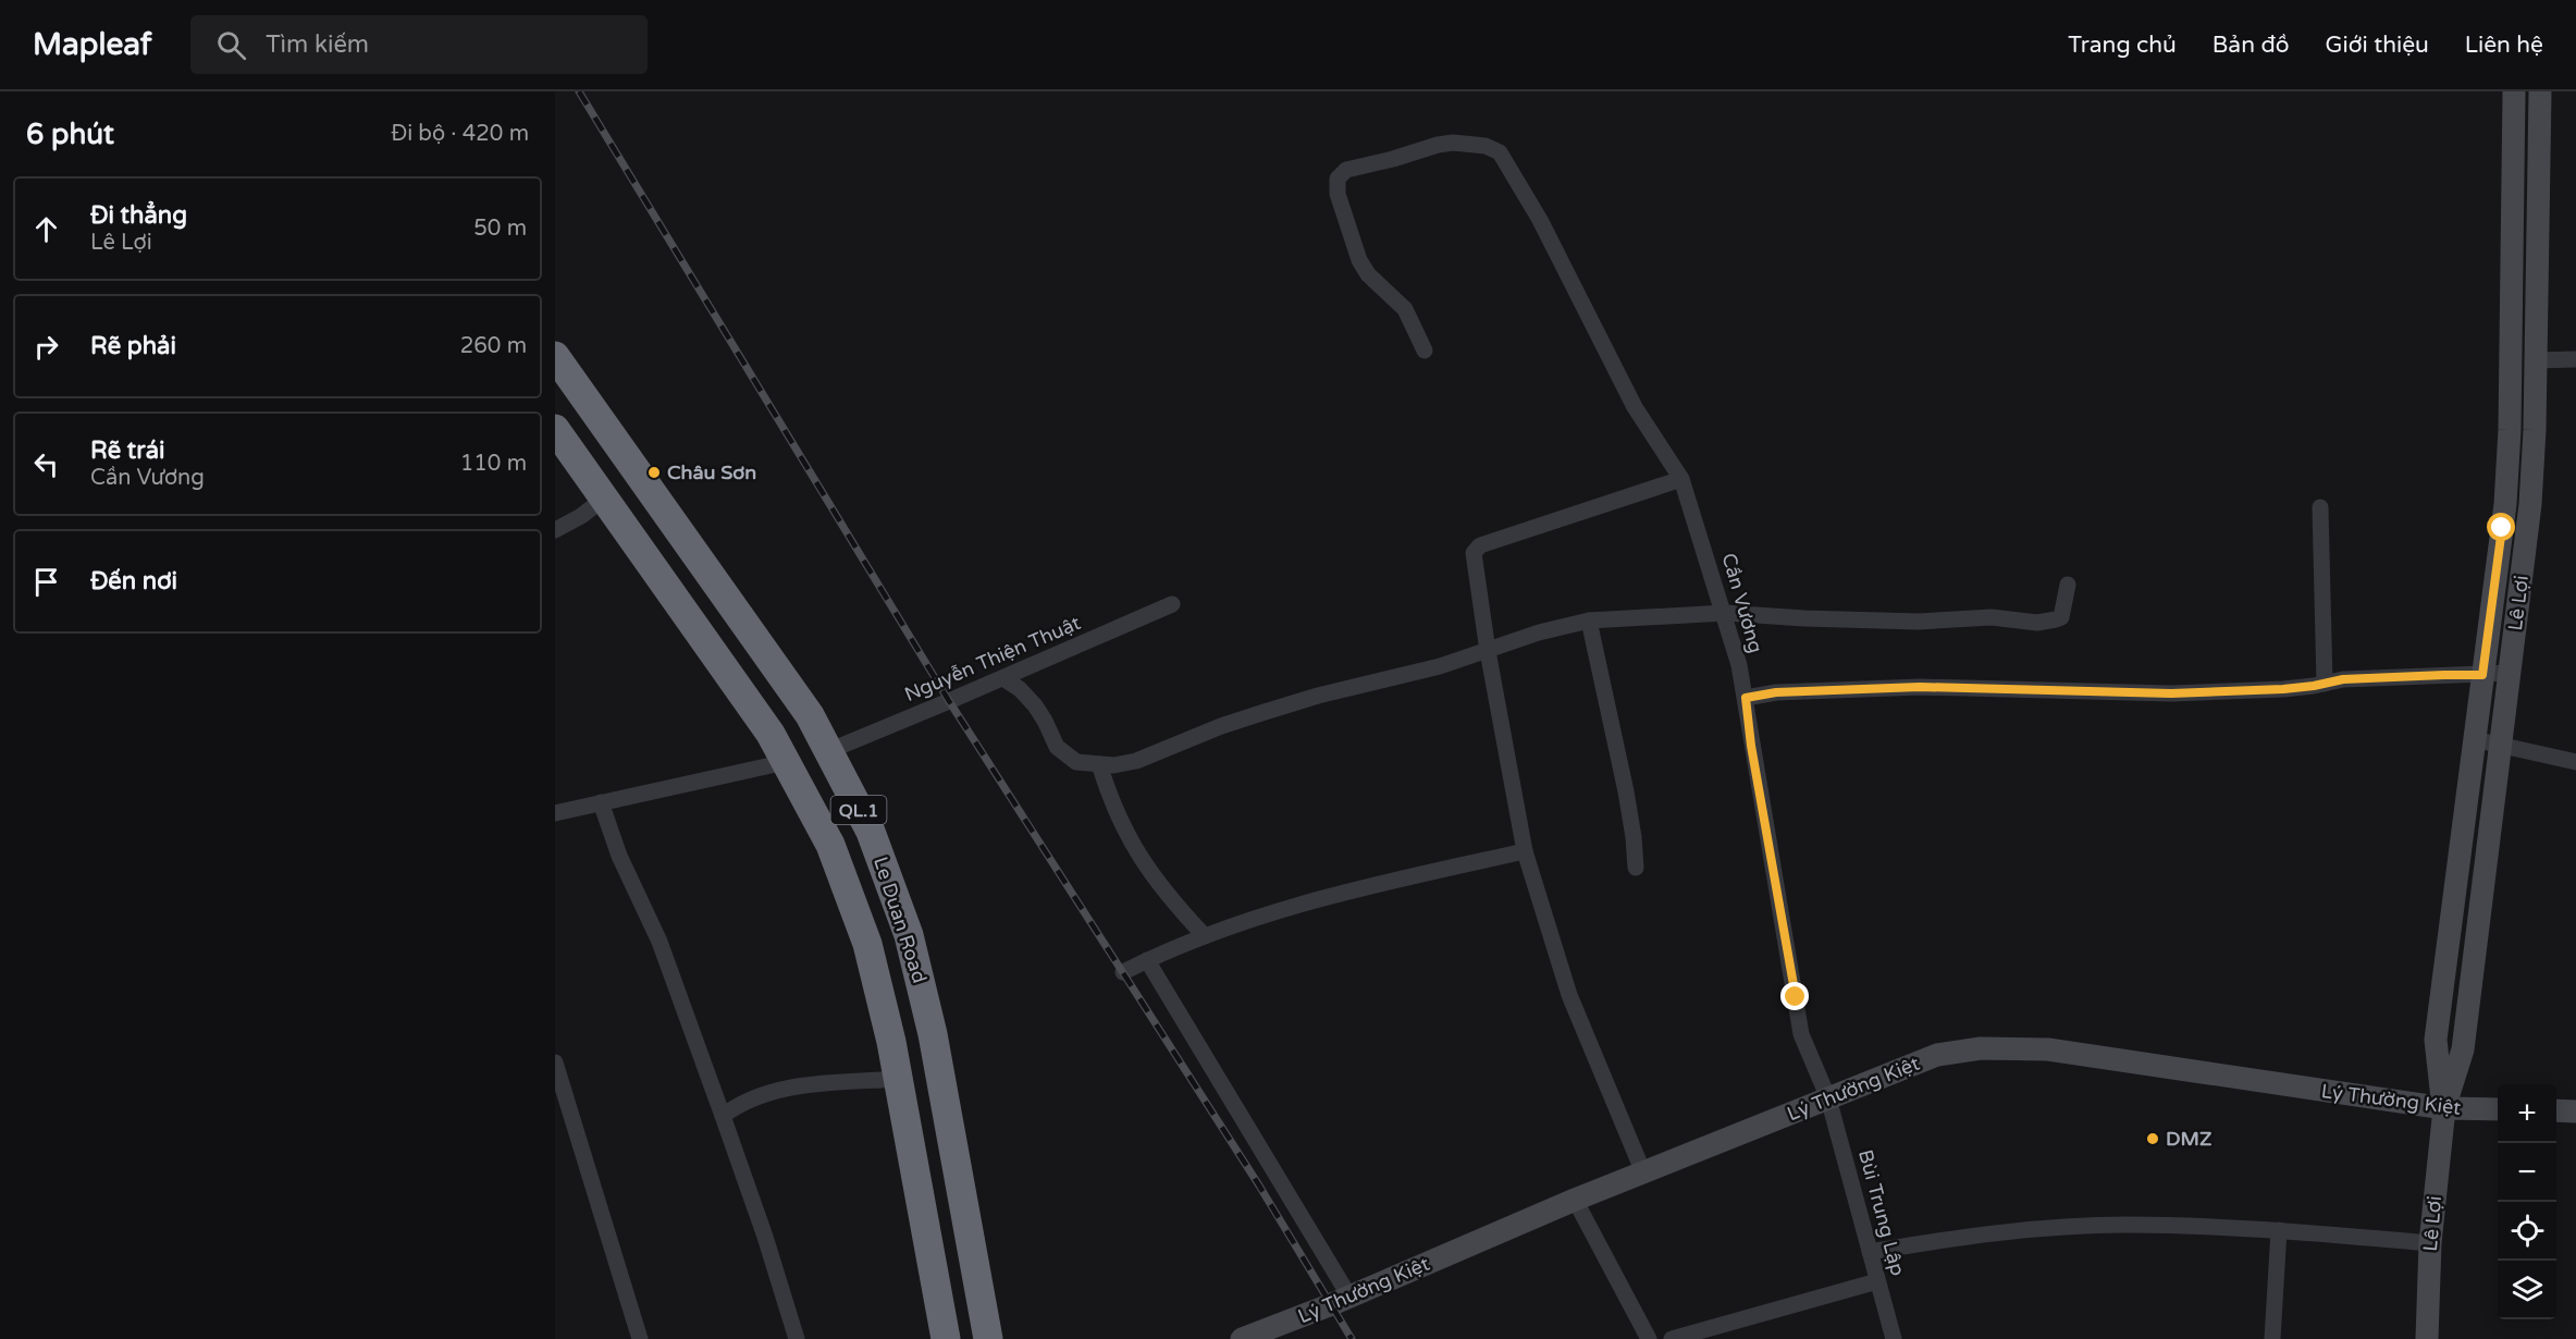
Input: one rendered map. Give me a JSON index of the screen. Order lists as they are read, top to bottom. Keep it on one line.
{"streets":{"highway":["QL.1","Le Duan Road"],"street":["Cần Vương","Lê Lợi","Nguyễn Thiện Thuật","Lý Thường Kiệt","Bùi Trung Lập"]},"crossings":[["Cần Vương","Lý Thường Kiệt"],["Cần Vương","Bùi Trung Lập"],["Lê Lợi","Lý Thường Kiệt"],["Nguyễn Thiện Thuật","Le Duan Road"],["Lý Thường Kiệt","Bùi Trung Lập"]],"places":["Châu Sơn","DMZ"],"page":{"header":"Mapleaf","search":"Tìm kiếm","nav":["Trang chủ","Bản đồ","Giới thiệu","Liên hệ"],"heading":["6 phút","Đi bộ · 420 m"],"list":[["Đi thẳng","Lê Lợi","50 m"],["Rẽ phải","260 m"],["Rẽ trái","Cần Vương","110 m"],"Đến nơi"],"map_buttons":["+","−"]}}
